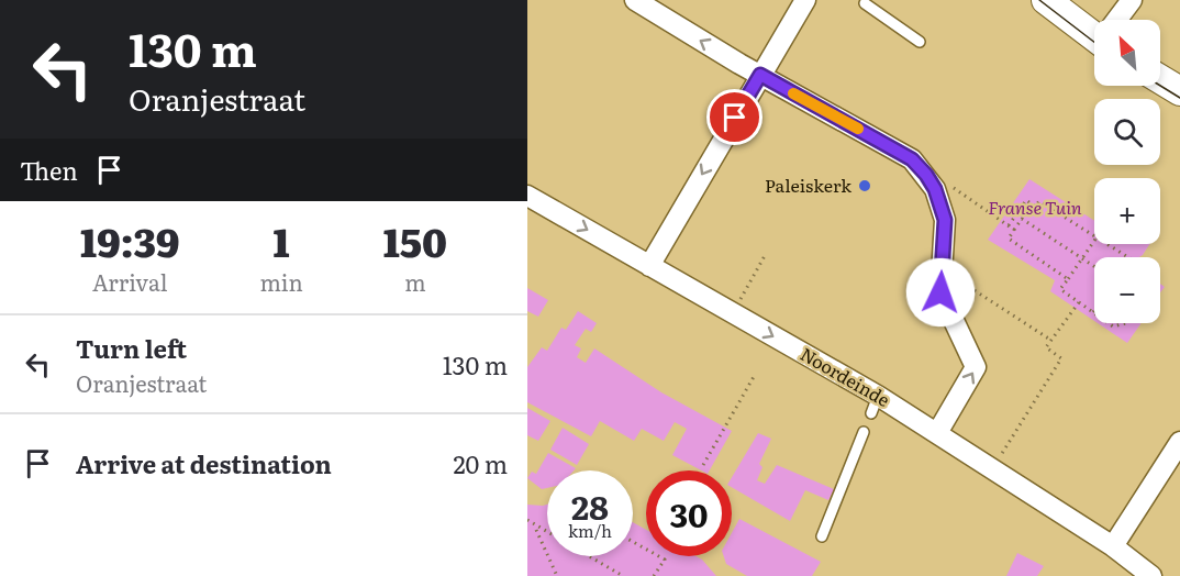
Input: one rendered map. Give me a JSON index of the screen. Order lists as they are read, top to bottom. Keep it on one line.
{"streets":{"street":["Noordeinde"]},"one_way":["Noordeinde"],"parks":["Franse Tuin"],"places":["Paleiskerk"],"north":"top left","page":{"turn":["130 m","Oranjestraat"],"map_buttons":["+","−"],"then":"Then","eta":["19:39","Arrival","1","min","150","m"],"list":[{"name":"Turn left","note":"Oranjestraat","value":"130 m"},{"name":"Arrive at destination","value":"20 m"}],"speed":"28 km/h","limit":"30"}}
